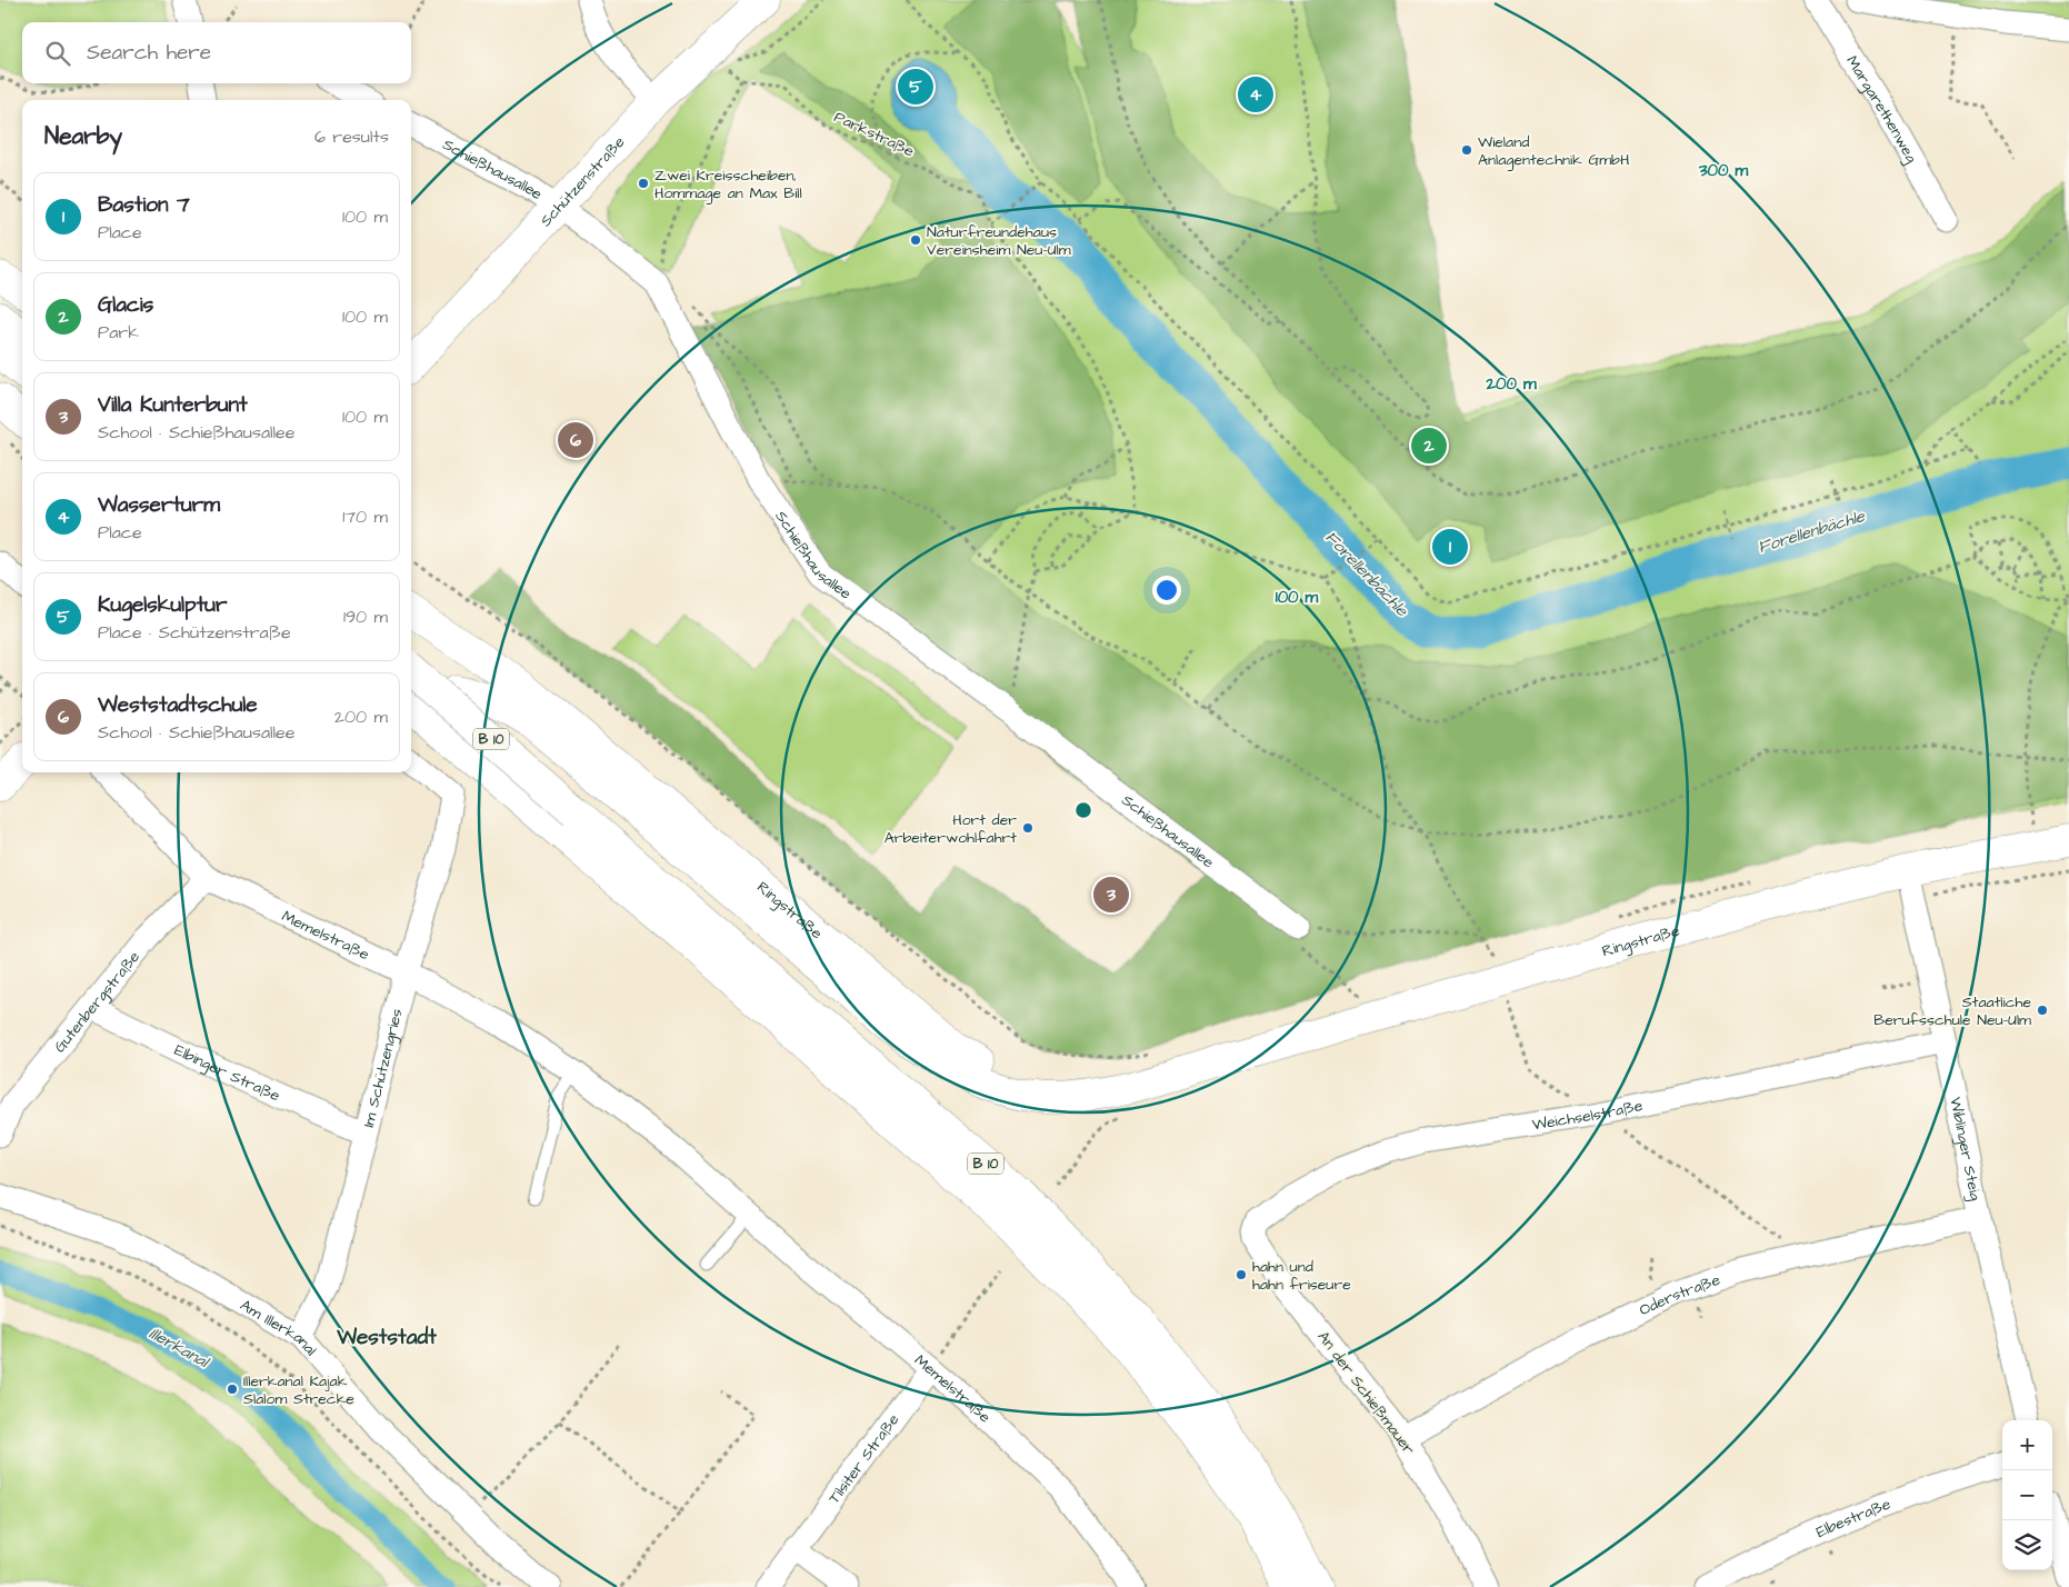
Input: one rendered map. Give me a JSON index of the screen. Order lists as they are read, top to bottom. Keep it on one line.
{"streets":{"main road":["Schützenstraße","B 10","Ringstraße"],"street":["Margarethenweg","Schießhausallee","Memelstraße","Gutenbergstraße","Im Schützengries","Elbinger Straße","Weichselstraße","Wiblinger Steig","Oderstraße","Am Illerkanal","An der Schießmauer","Tilsiter Straße","Elbestraße"],"path":["Parkstraße"]},"crossings":[["Schießhausallee","Schützenstraße"],["Ringstraße","Wiblinger Steig"],["Memelstraße","Gutenbergstraße"],["Memelstraße","Im Schützengries"],["Memelstraße","Tilsiter Straße"],["Gutenbergstraße","Elbinger Straße"],["Im Schützengries","Elbinger Straße"],["Im Schützengries","Am Illerkanal"],["Weichselstraße","Wiblinger Steig"],["Weichselstraße","An der Schießmauer"],["Wiblinger Steig","Oderstraße"],["Oderstraße","An der Schießmauer"]],"districts":["Weststadt"],"water":["Forellenbächle","Illerkanal"],"places":["Wieland Anlagentechnik GmbH","Zwei Kreisscheiben, Hommage an Max Bill","Naturfreundehaus Vereinsheim Neu-Ulm","Hort der Arbeiterwohlfahrt","Staatliche Berufsschule Neu-Ulm","hahn und hahn friseure","Illerkanal Kajak Slalom Strecke"],"page":{"search":"Search here","pins":["5","4","6","2","1","3"],"heading":["Nearby","6 results"],"list":[{"mark":"1","name":"Bastion 7","note":"Place","value":"100 m"},{"mark":"2","name":"Glacis","note":"Park","value":"100 m"},{"mark":"3","name":"Villa Kunterbunt","note":"School · Schießhausallee","value":"100 m"},{"mark":"4","name":"Wasserturm","note":"Place","value":"170 m"},{"mark":"5","name":"Kugelskulptur","note":"Place · Schützenstraße","value":"190 m"},{"mark":"6","name":"Weststadtschule","note":"School · Schießhausallee","value":"200 m"}],"map_buttons":["+","−"]},"rings":["300 m","200 m","100 m"]}
